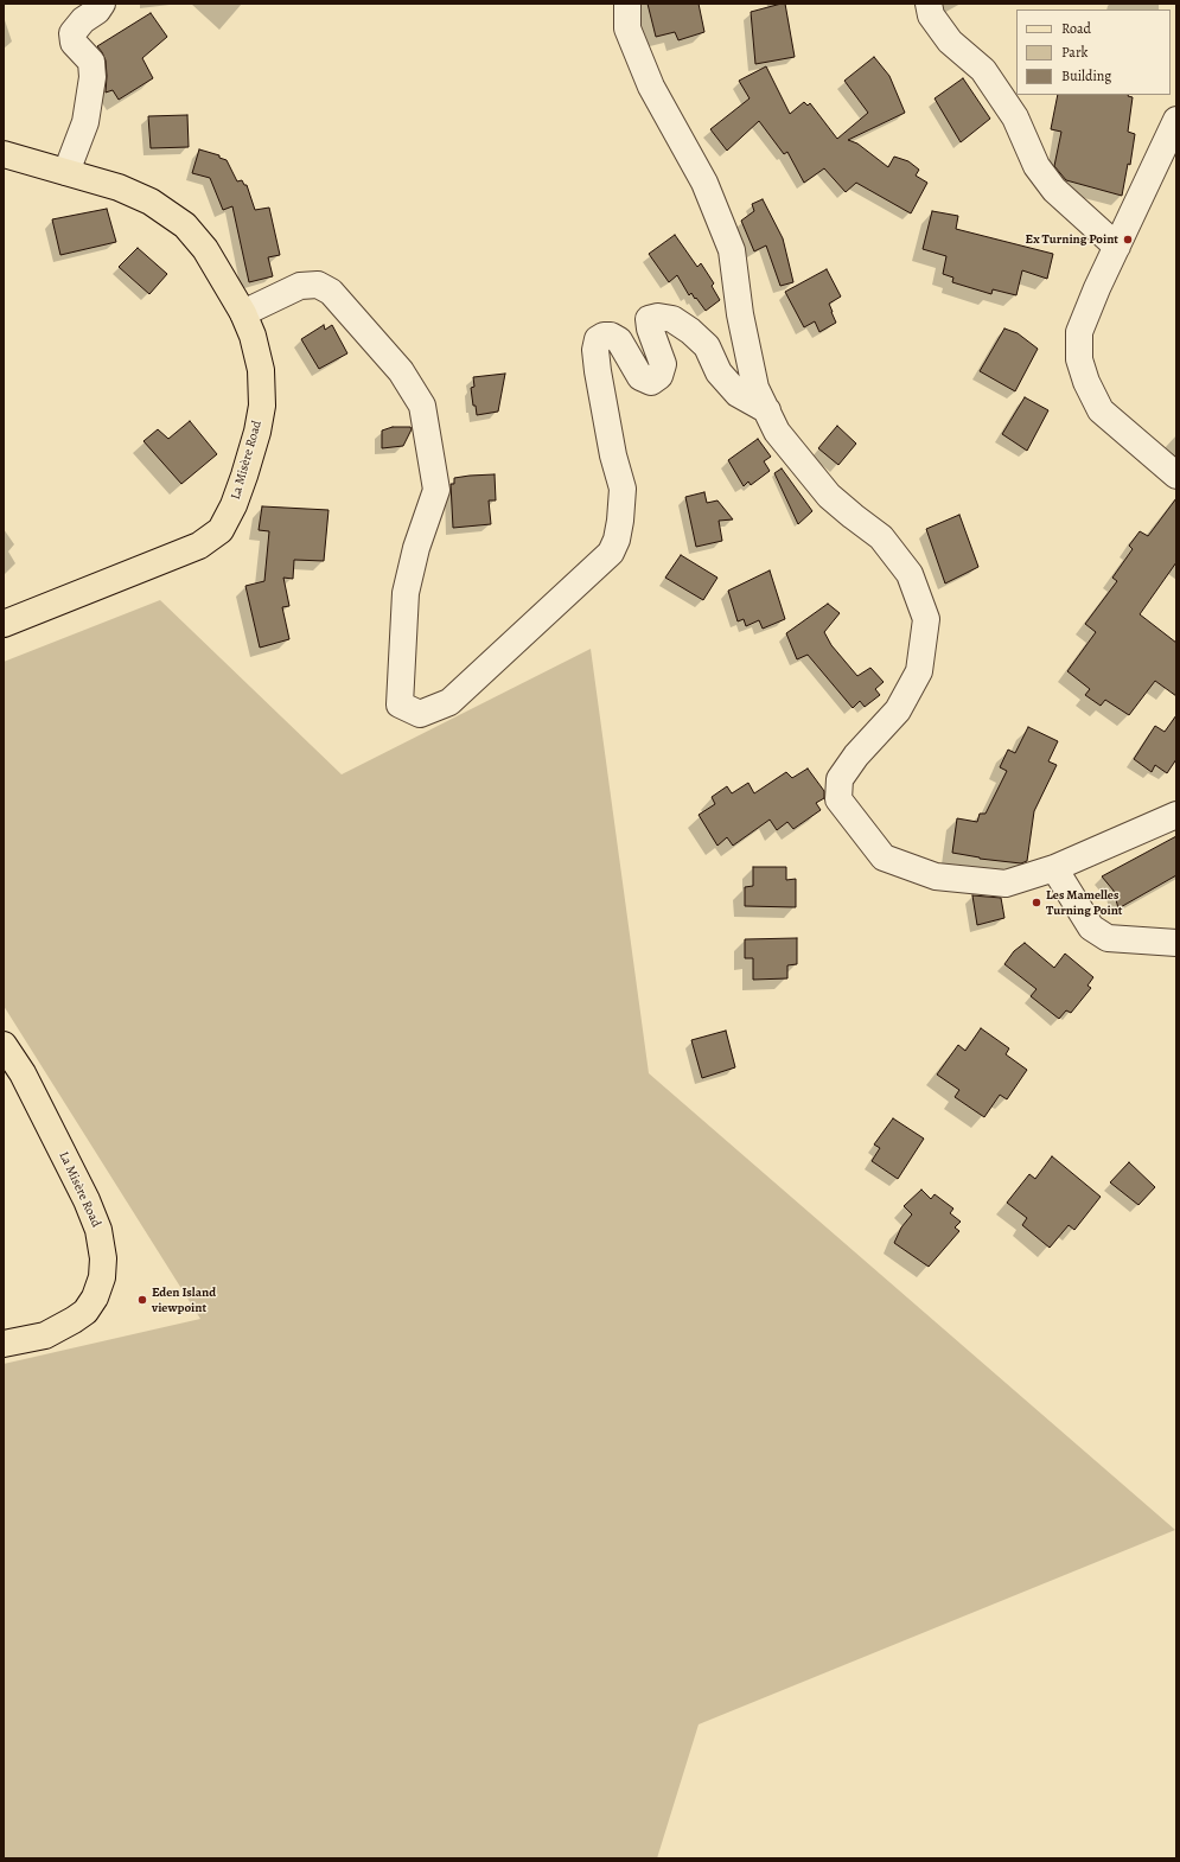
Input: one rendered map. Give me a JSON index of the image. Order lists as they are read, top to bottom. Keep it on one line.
{"streets":{"main road":["La Misère Road"]},"places":["Ex Turning Point","Les Mamelles Turning Point","Eden Island viewpoint"],"legend":["Road","Park","Building"]}
